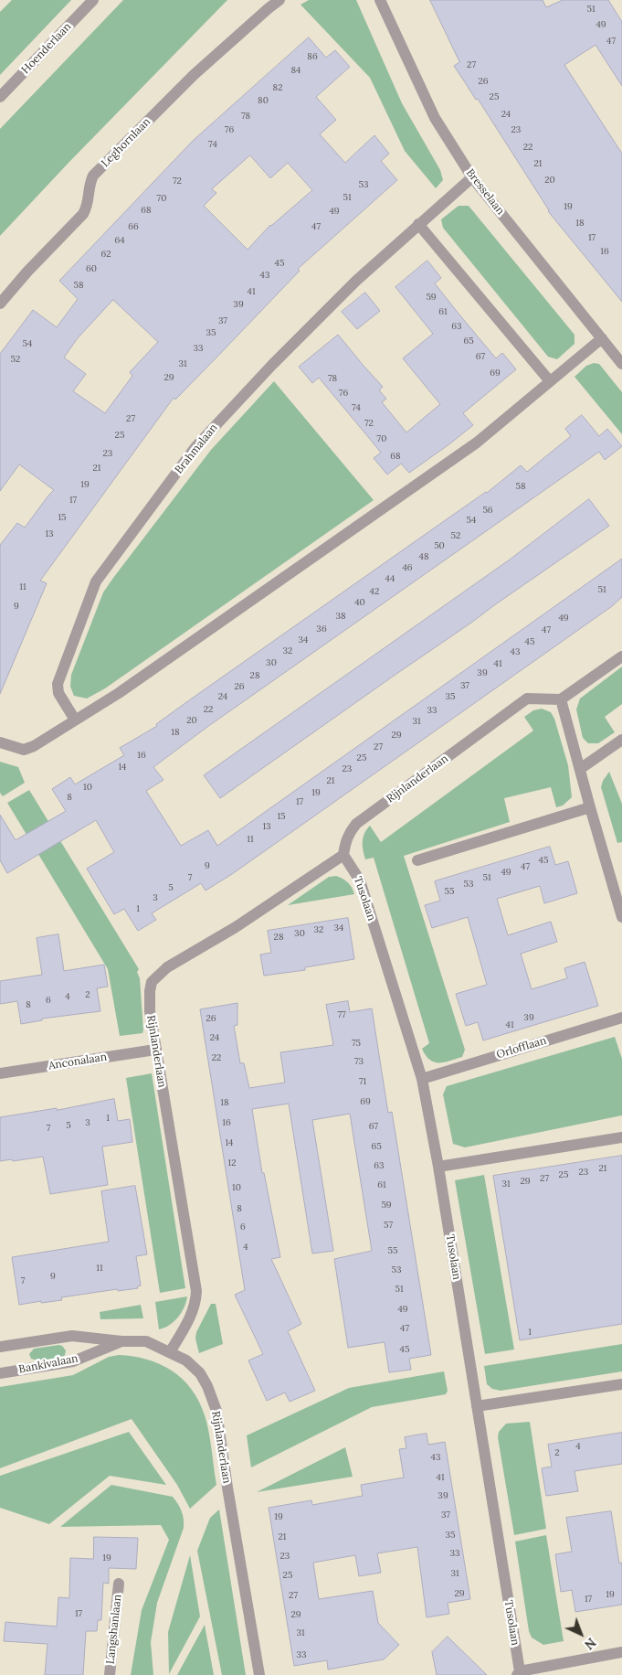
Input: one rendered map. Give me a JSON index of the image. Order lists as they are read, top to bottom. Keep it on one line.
{"streets":{"street":["Hoenderlaan","Leghornlaan","Bresselaan","Brahmalaan","Rijnlanderlaan","Tusolaan","Orlofflaan","Anconalaan","Bankivalaan","Langshanlaan"]},"crossings":[["Bresselaan","Brahmalaan"],["Rijnlanderlaan","Tusolaan"],["Rijnlanderlaan","Anconalaan"],["Rijnlanderlaan","Bankivalaan"],["Tusolaan","Orlofflaan"]],"house_numbers":["51","49","47","86","27","84","26","82","25","80","24","78","76","23","74","22","21","20","72","53","51","70","19","68","49","18","66","47","17","64","16","62","45","60","43","58","41","59","39","61","37","63","35","65","54","33","67","52","31","69","29","78","76","74","27","72","25","70","23","68","21","19","58","17","56","15","54","13","52","50","48","46","44","11","51","42","40","9","38","49","36","47","34","45","32","43","30","41","39","28","37","26","24","35","22","33","20","31","18","29","27","16","25","14","23","21","10","19","8","17","15","13","11","45","9","47","49","7","51","53","5","55","3","1","34","32","30","28","2","4","6","8","77","39","26","41","24","75","22","73","71","69","18","1","3","16","5","67","7","14","65","12","63","21","23","25","27","29","31","61","10","59","8","57","6","4","55","11","53","9","7","51","49","47","1","45","4","2","43","41","39","37","19","35","21","33","23","19","31","25","29","19","27","17","17","29","31","33"],"north":"bottom right"}
